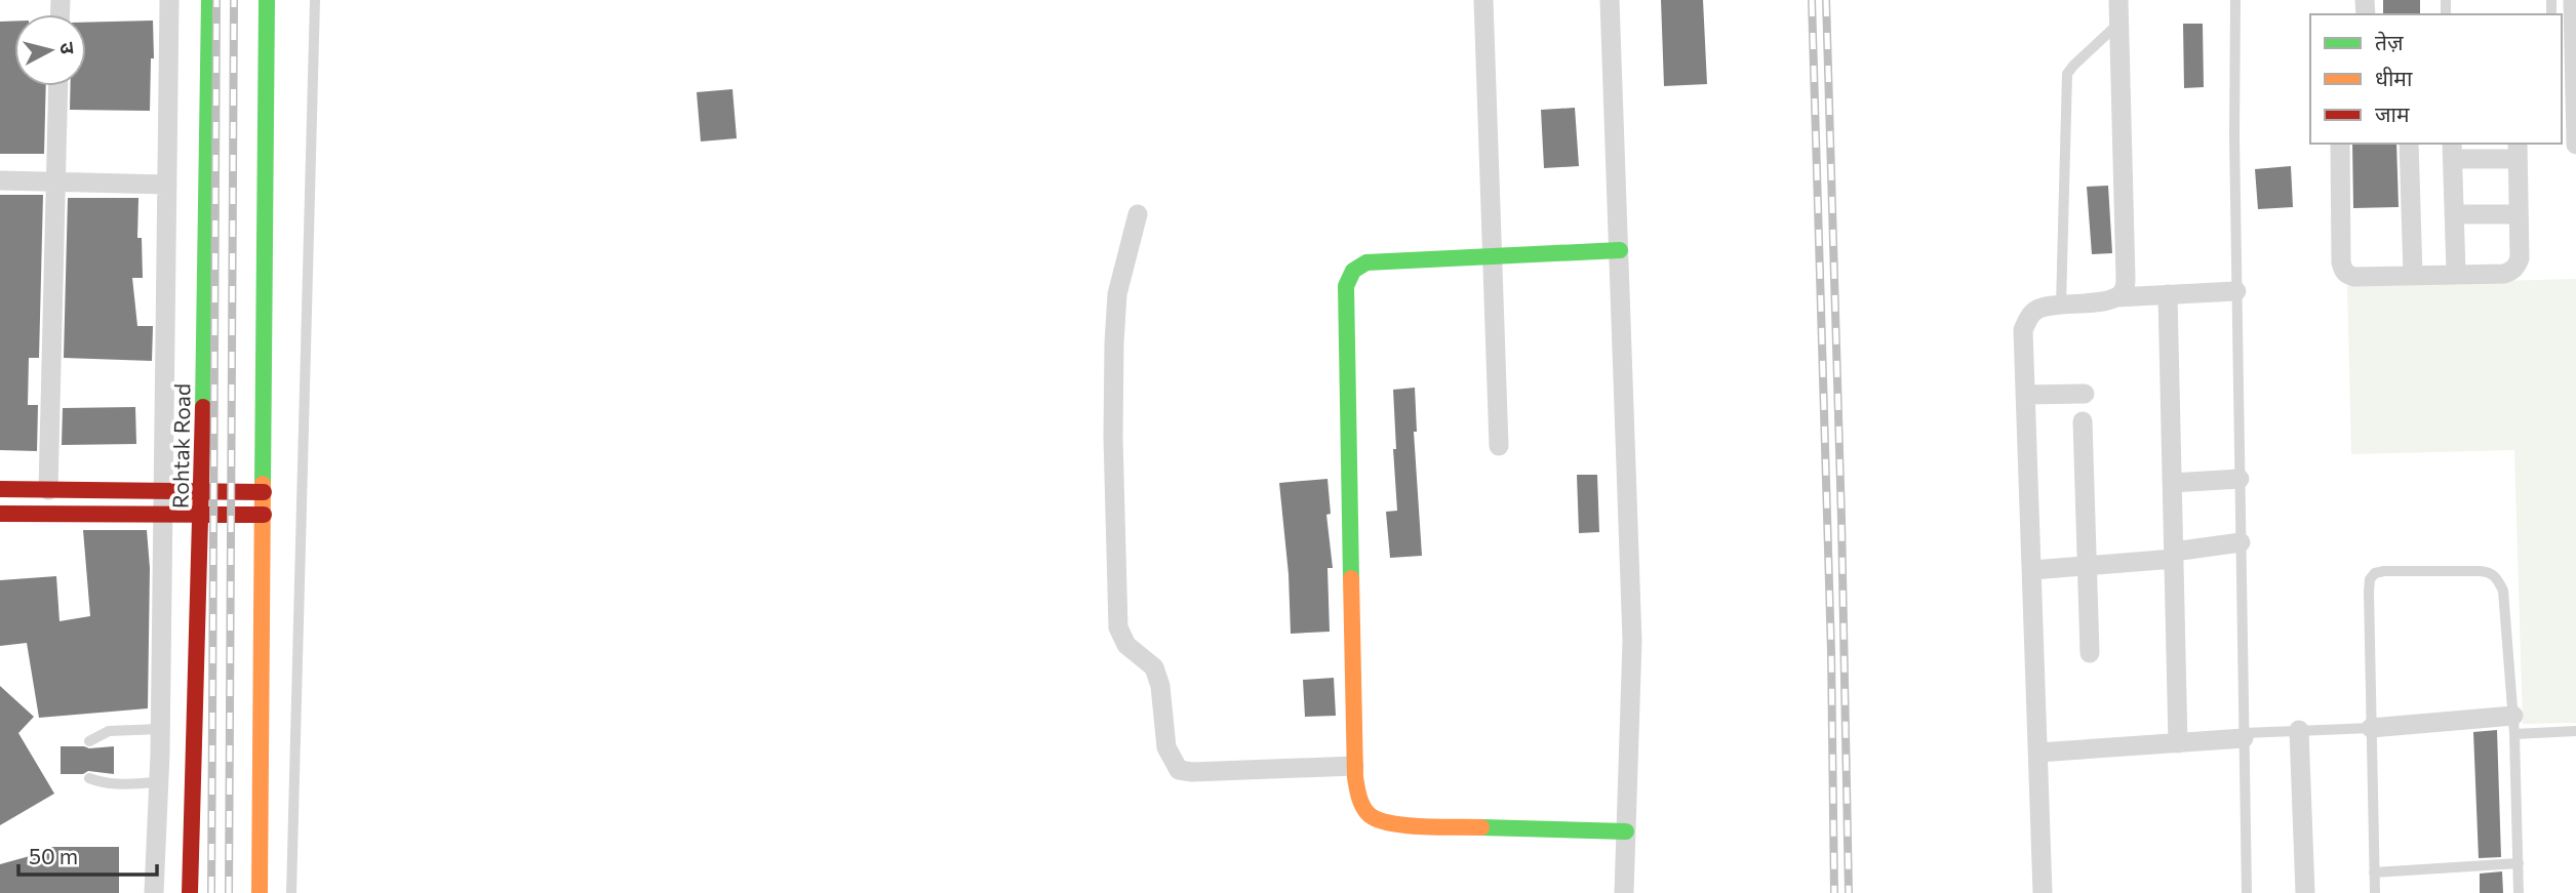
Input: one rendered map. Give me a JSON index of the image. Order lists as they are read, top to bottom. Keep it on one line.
{"streets":{"main road":["Rohtak Road"]},"legend":["तेज़","धीमा","जाम"],"scale_bar":"50 m","north":"right"}
